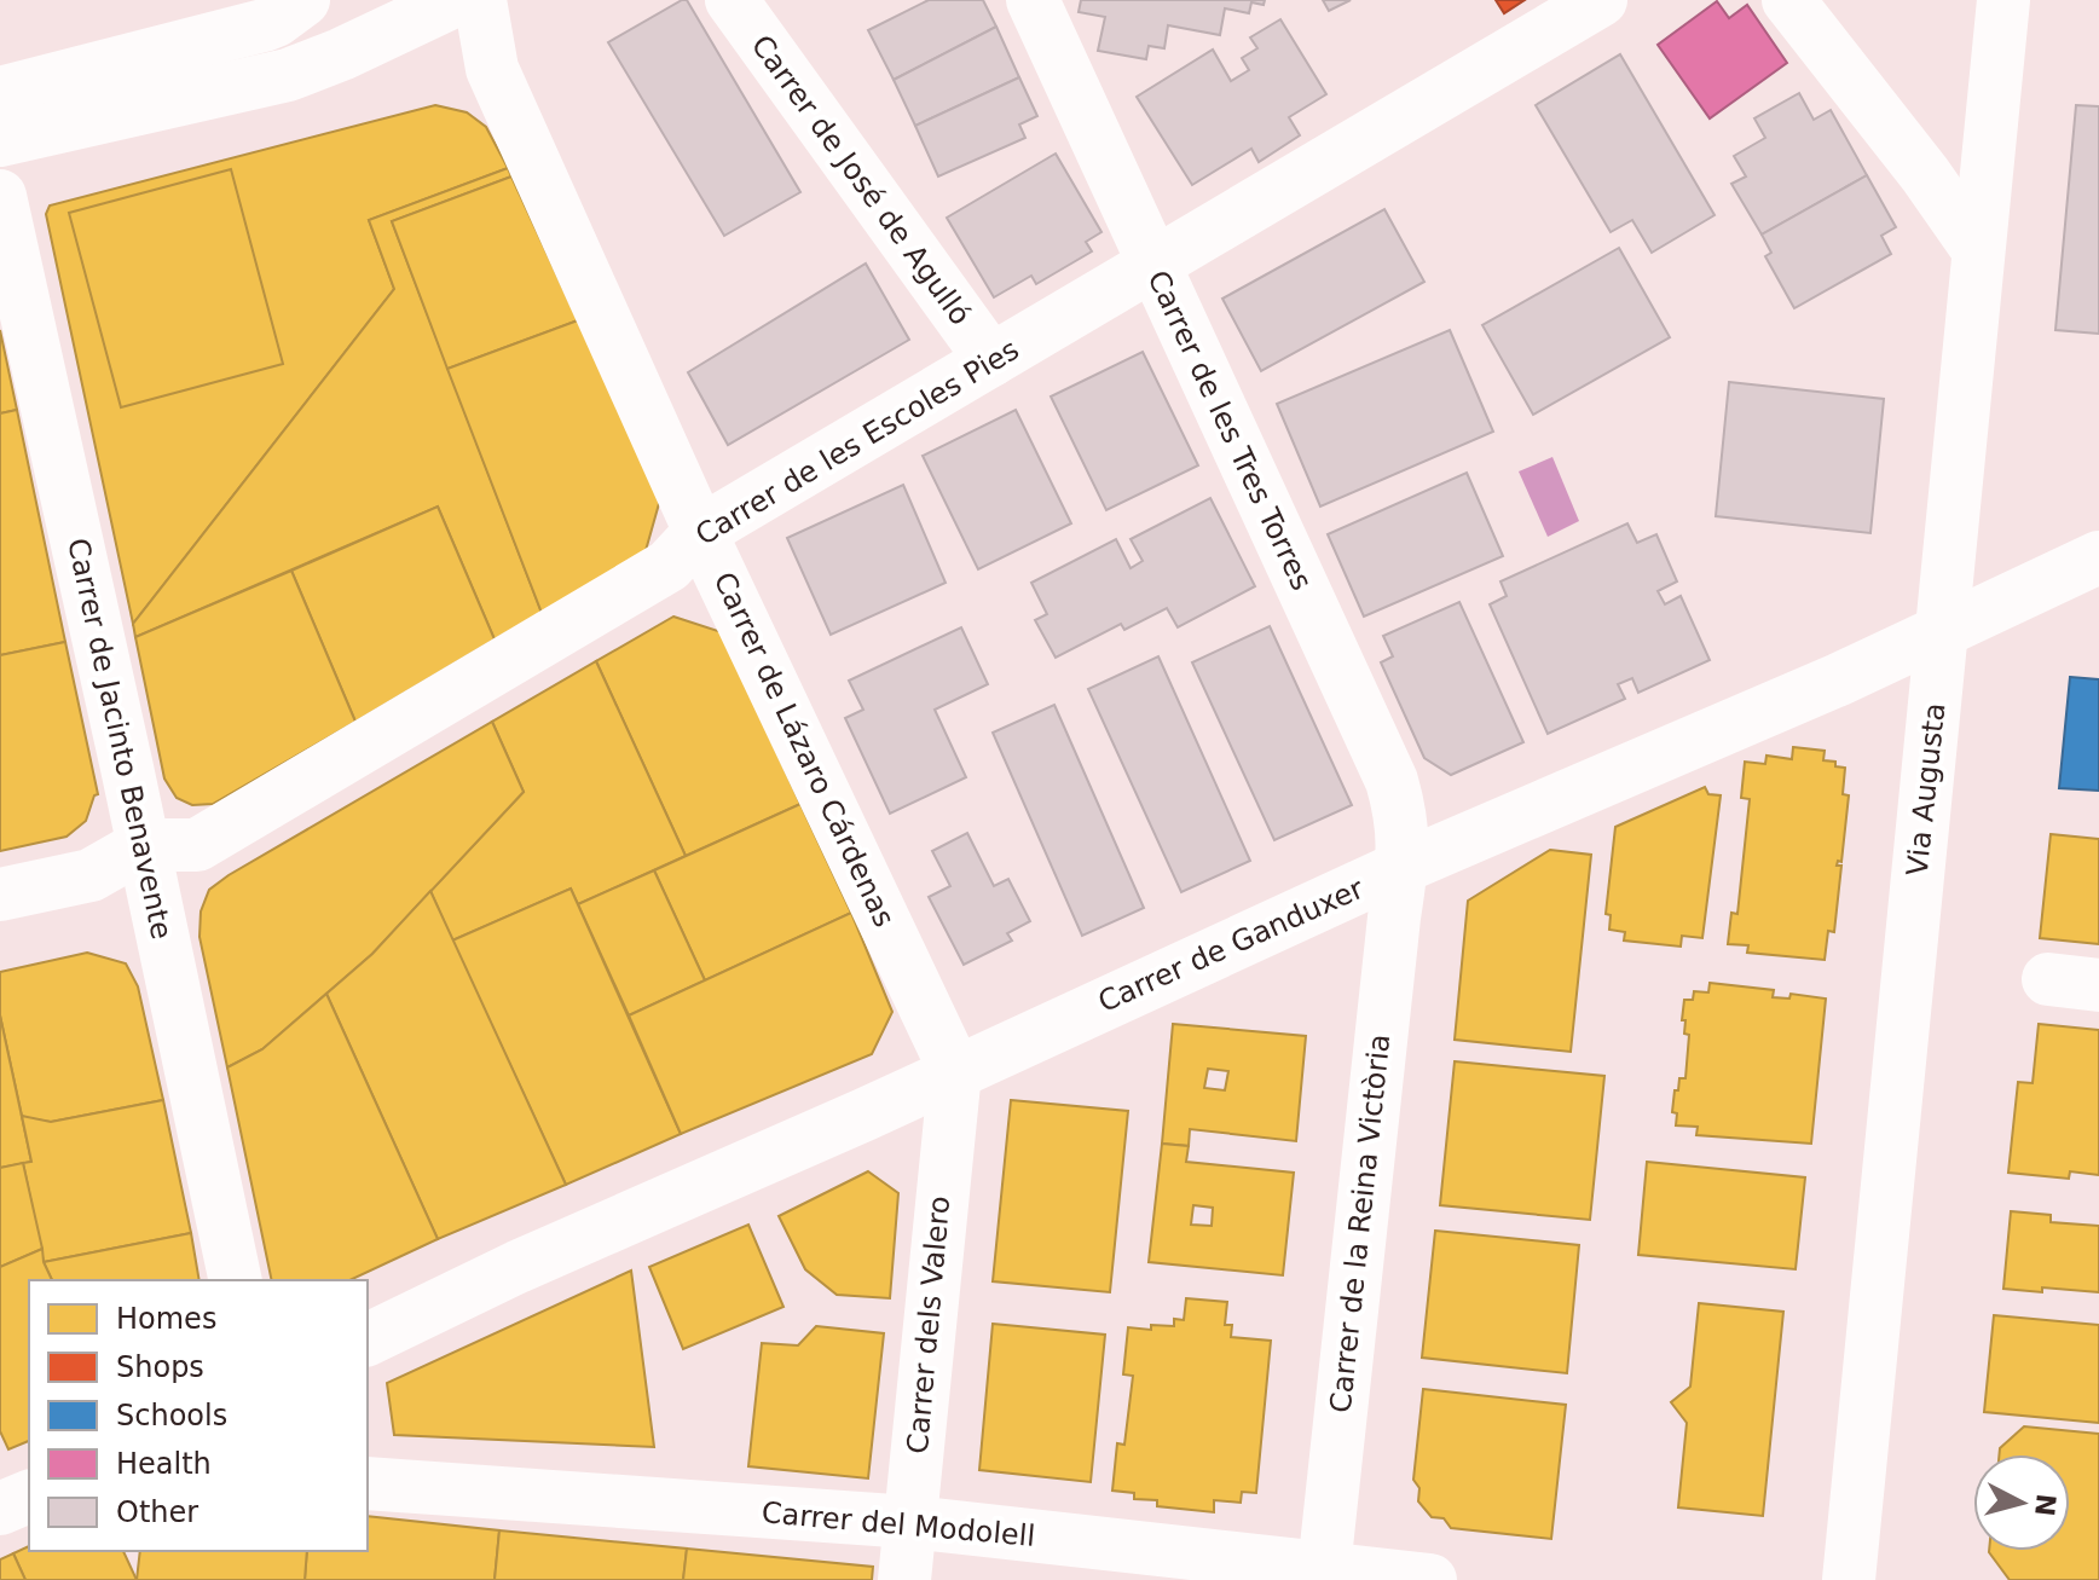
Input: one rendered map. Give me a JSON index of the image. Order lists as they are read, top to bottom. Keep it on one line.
{"streets":{"street":["Carrer de José de Agulló","Carrer de les Tres Torres","Carrer de les Escoles Pies","Carrer de Jacinto Benavente","Carrer de Lázaro Cárdenas","Via Augusta","Carrer de Ganduxer","Carrer de la Reina Victòria","Carrer dels Valero","Carrer del Modolell"]},"crossings":[["Carrer de José de Agulló","Carrer de les Escoles Pies"],["Carrer de les Tres Torres","Carrer de les Escoles Pies"],["Carrer de les Tres Torres","Carrer de Ganduxer"],["Carrer de les Tres Torres","Carrer de la Reina Victòria"],["Carrer de les Escoles Pies","Carrer de Jacinto Benavente"],["Carrer de les Escoles Pies","Carrer de Lázaro Cárdenas"],["Carrer de Lázaro Cárdenas","Carrer de Ganduxer"],["Carrer de Lázaro Cárdenas","Carrer dels Valero"],["Via Augusta","Carrer de Ganduxer"],["Carrer de Ganduxer","Carrer de la Reina Victòria"],["Carrer de Ganduxer","Carrer dels Valero"],["Carrer de la Reina Victòria","Carrer del Modolell"],["Carrer dels Valero","Carrer del Modolell"]],"legend":["Homes","Shops","Schools","Health","Other"],"north":"right"}
